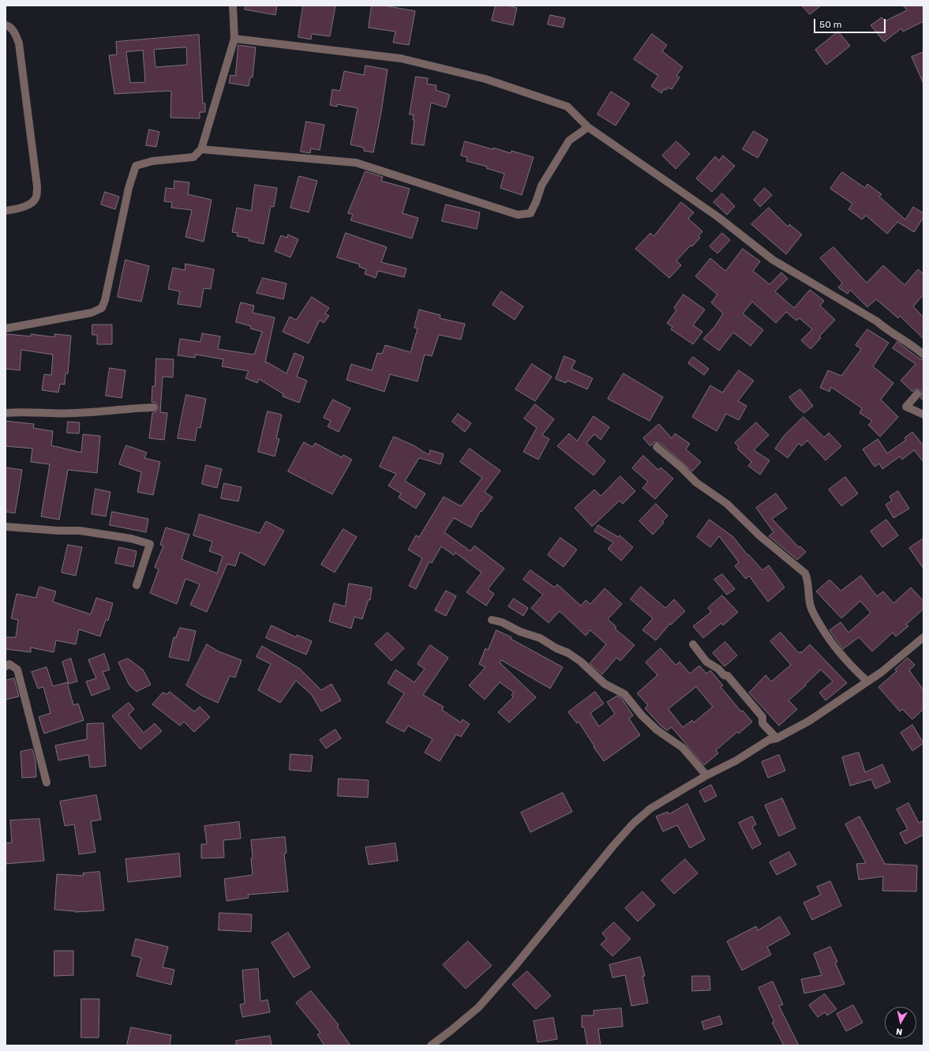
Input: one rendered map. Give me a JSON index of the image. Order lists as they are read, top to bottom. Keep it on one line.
{"scale_bar":"50 m","north":"bottom"}
